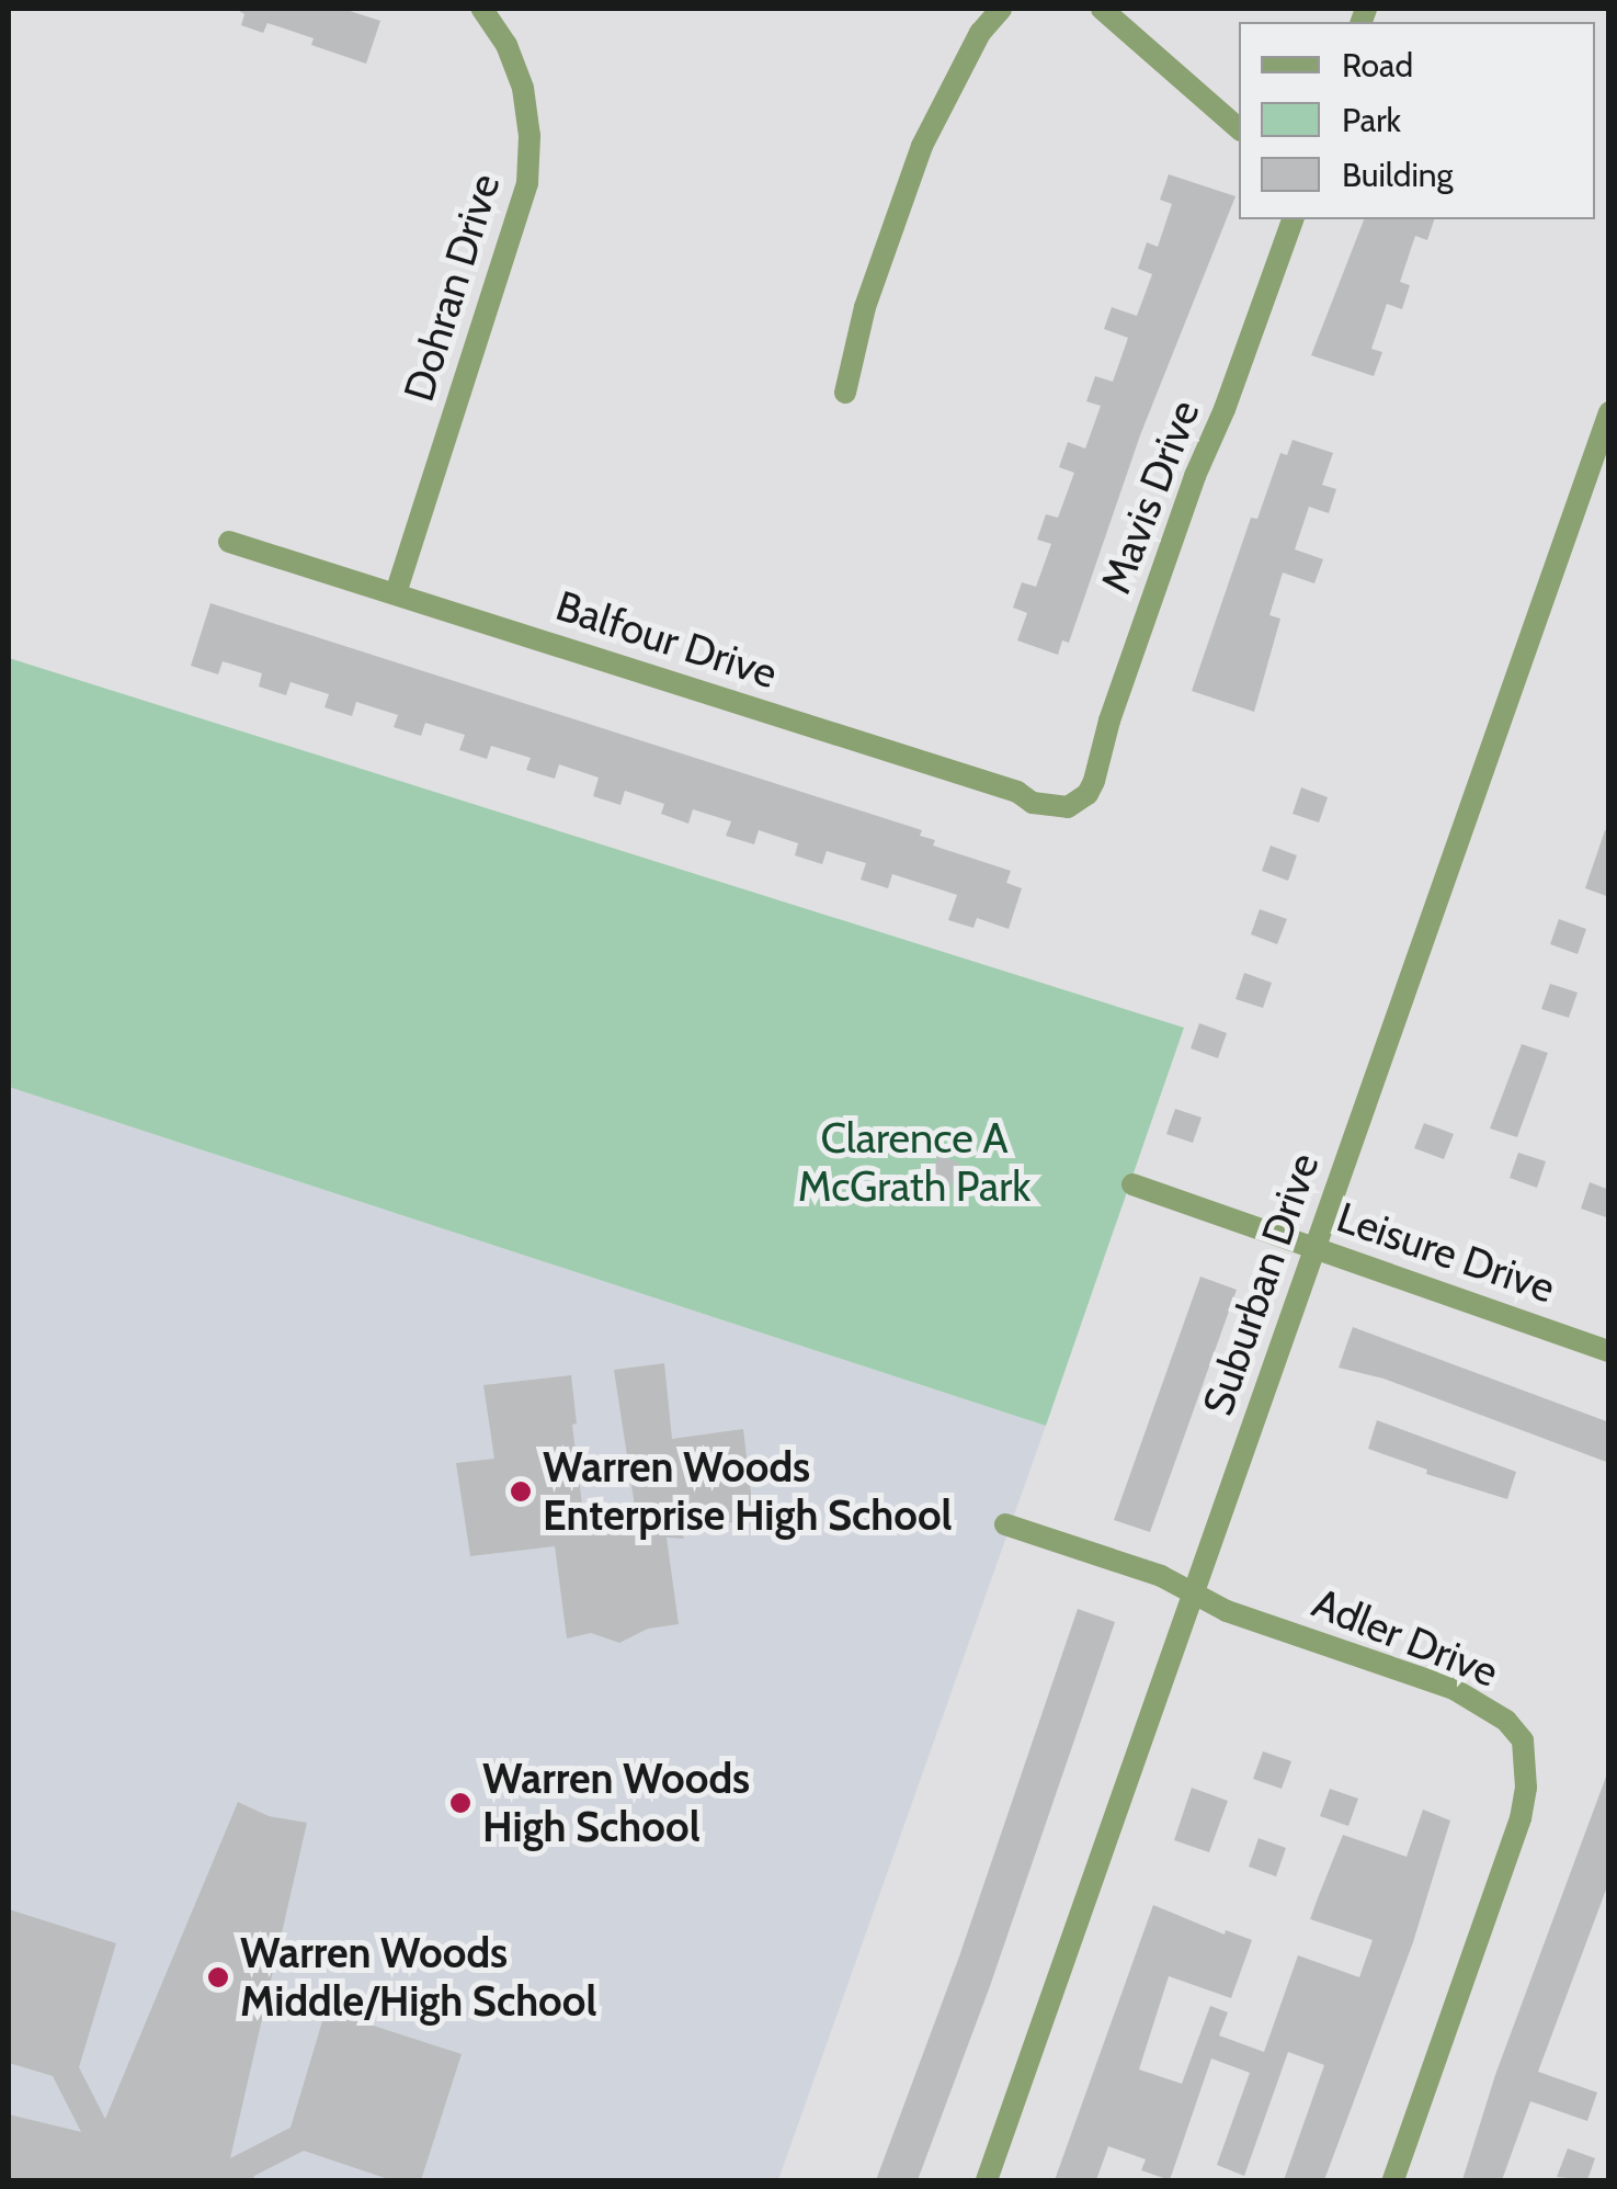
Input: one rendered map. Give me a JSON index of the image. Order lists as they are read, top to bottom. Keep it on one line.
{"streets":{"street":["Dohran Drive","Mavis Drive","Balfour Drive","Leisure Drive","Suburban Drive","Adler Drive"]},"crossings":[["Dohran Drive","Balfour Drive"],["Mavis Drive","Balfour Drive"],["Leisure Drive","Suburban Drive"],["Suburban Drive","Adler Drive"]],"parks":["Clarence A McGrath Park"],"places":["Warren Woods Enterprise High School","Warren Woods High School","Warren Woods Middle/High School"],"legend":["Road","Park","Building"]}
